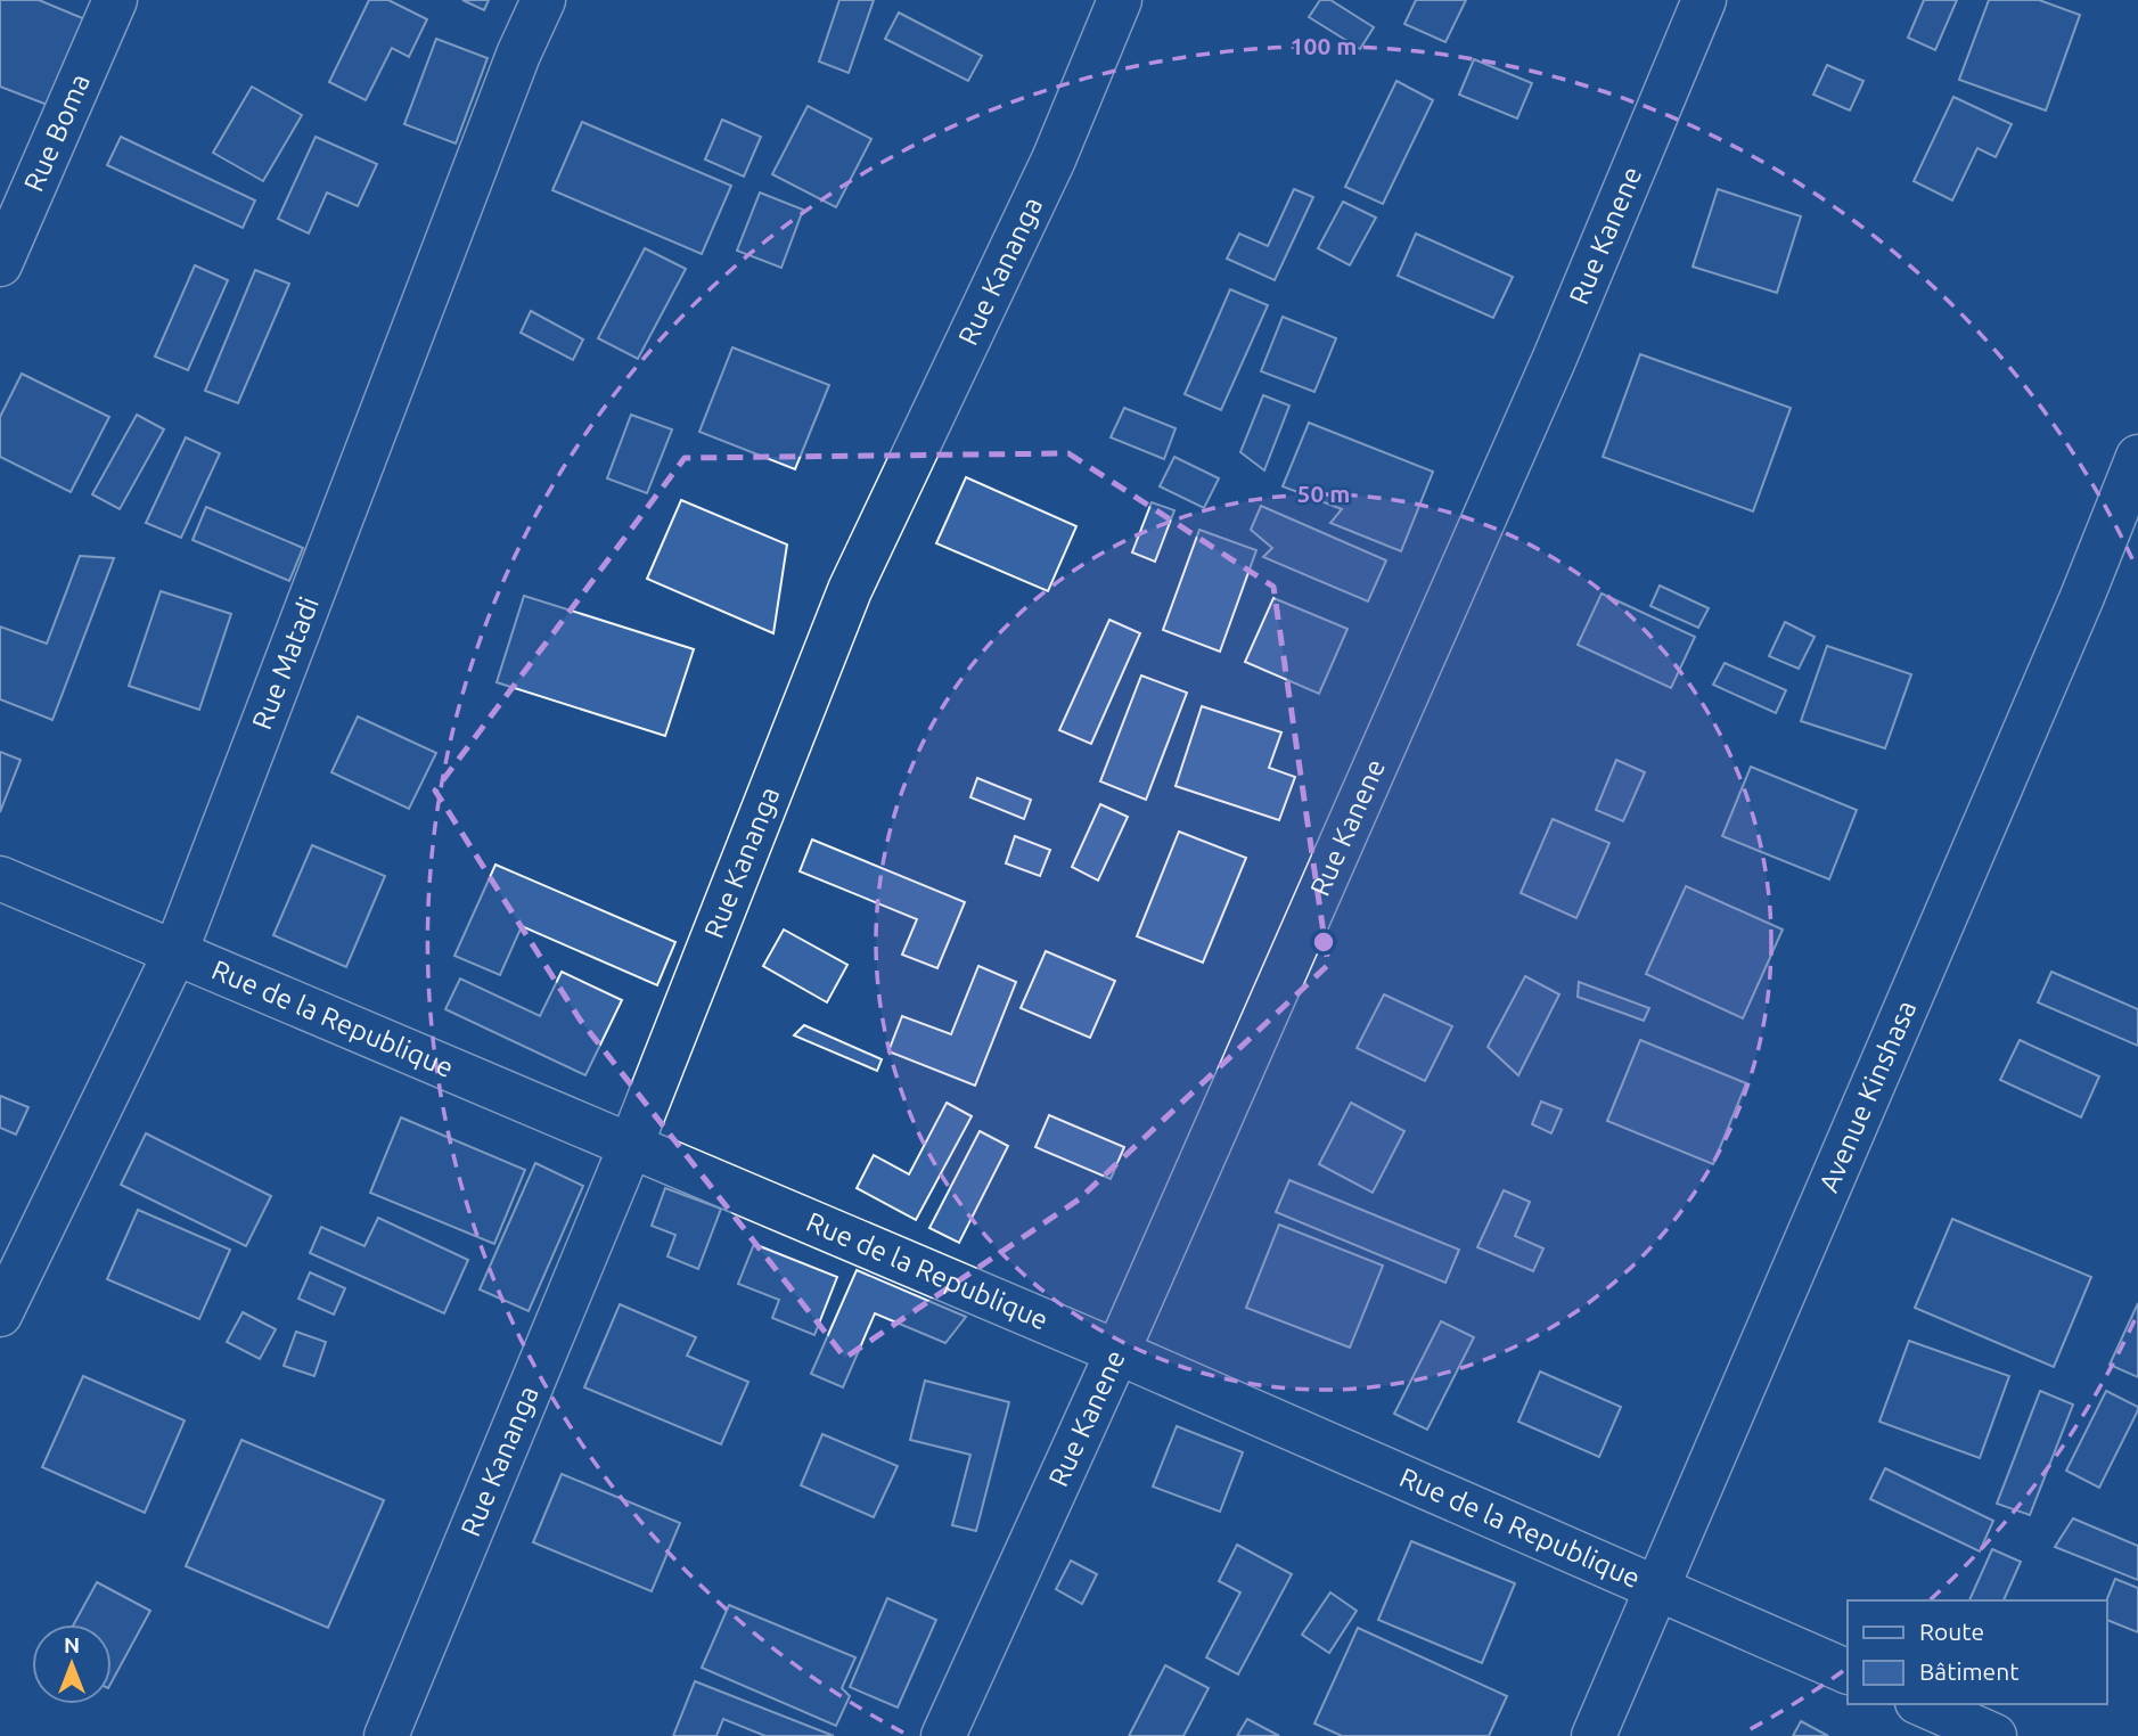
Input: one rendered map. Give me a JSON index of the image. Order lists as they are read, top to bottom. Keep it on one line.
{"streets":{"street":["Rue Boma","Rue Kanene","Rue Kananga","Rue Matadi","Rue de la Republique","Avenue Kinshasa"]},"crossings":[["Rue Kanene","Rue de la Republique"],["Rue Kananga","Rue de la Republique"],["Rue Matadi","Rue de la Republique"],["Rue de la Republique","Avenue Kinshasa"]],"legend":["Route","Bâtiment"],"north":"top","rings":["100 m","50 m"]}
